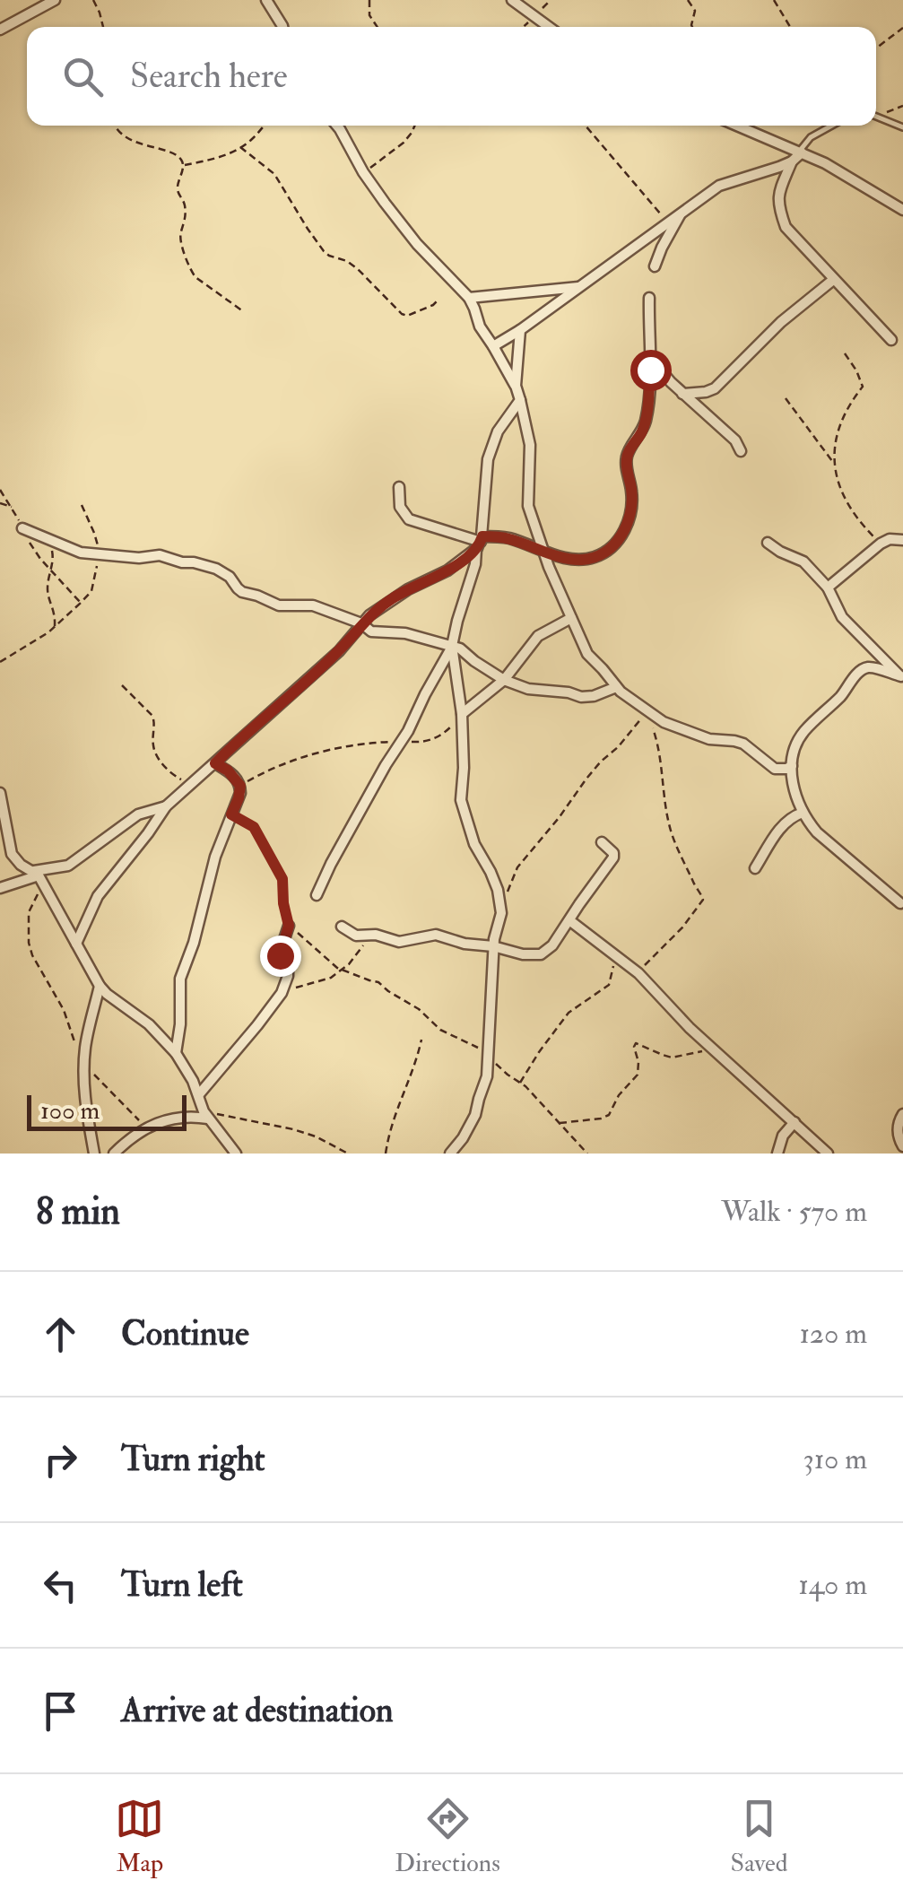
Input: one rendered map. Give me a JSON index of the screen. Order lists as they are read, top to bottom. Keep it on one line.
{"scale_bar":"100 m","page":{"search":"Search here","scale":"100 m","heading":["8 min","Walk · 570 m"],"list":[["Continue","120 m"],["Turn right","310 m"],["Turn left","140 m"],"Arrive at destination"],"nav":["Map","Directions","Saved"]}}
